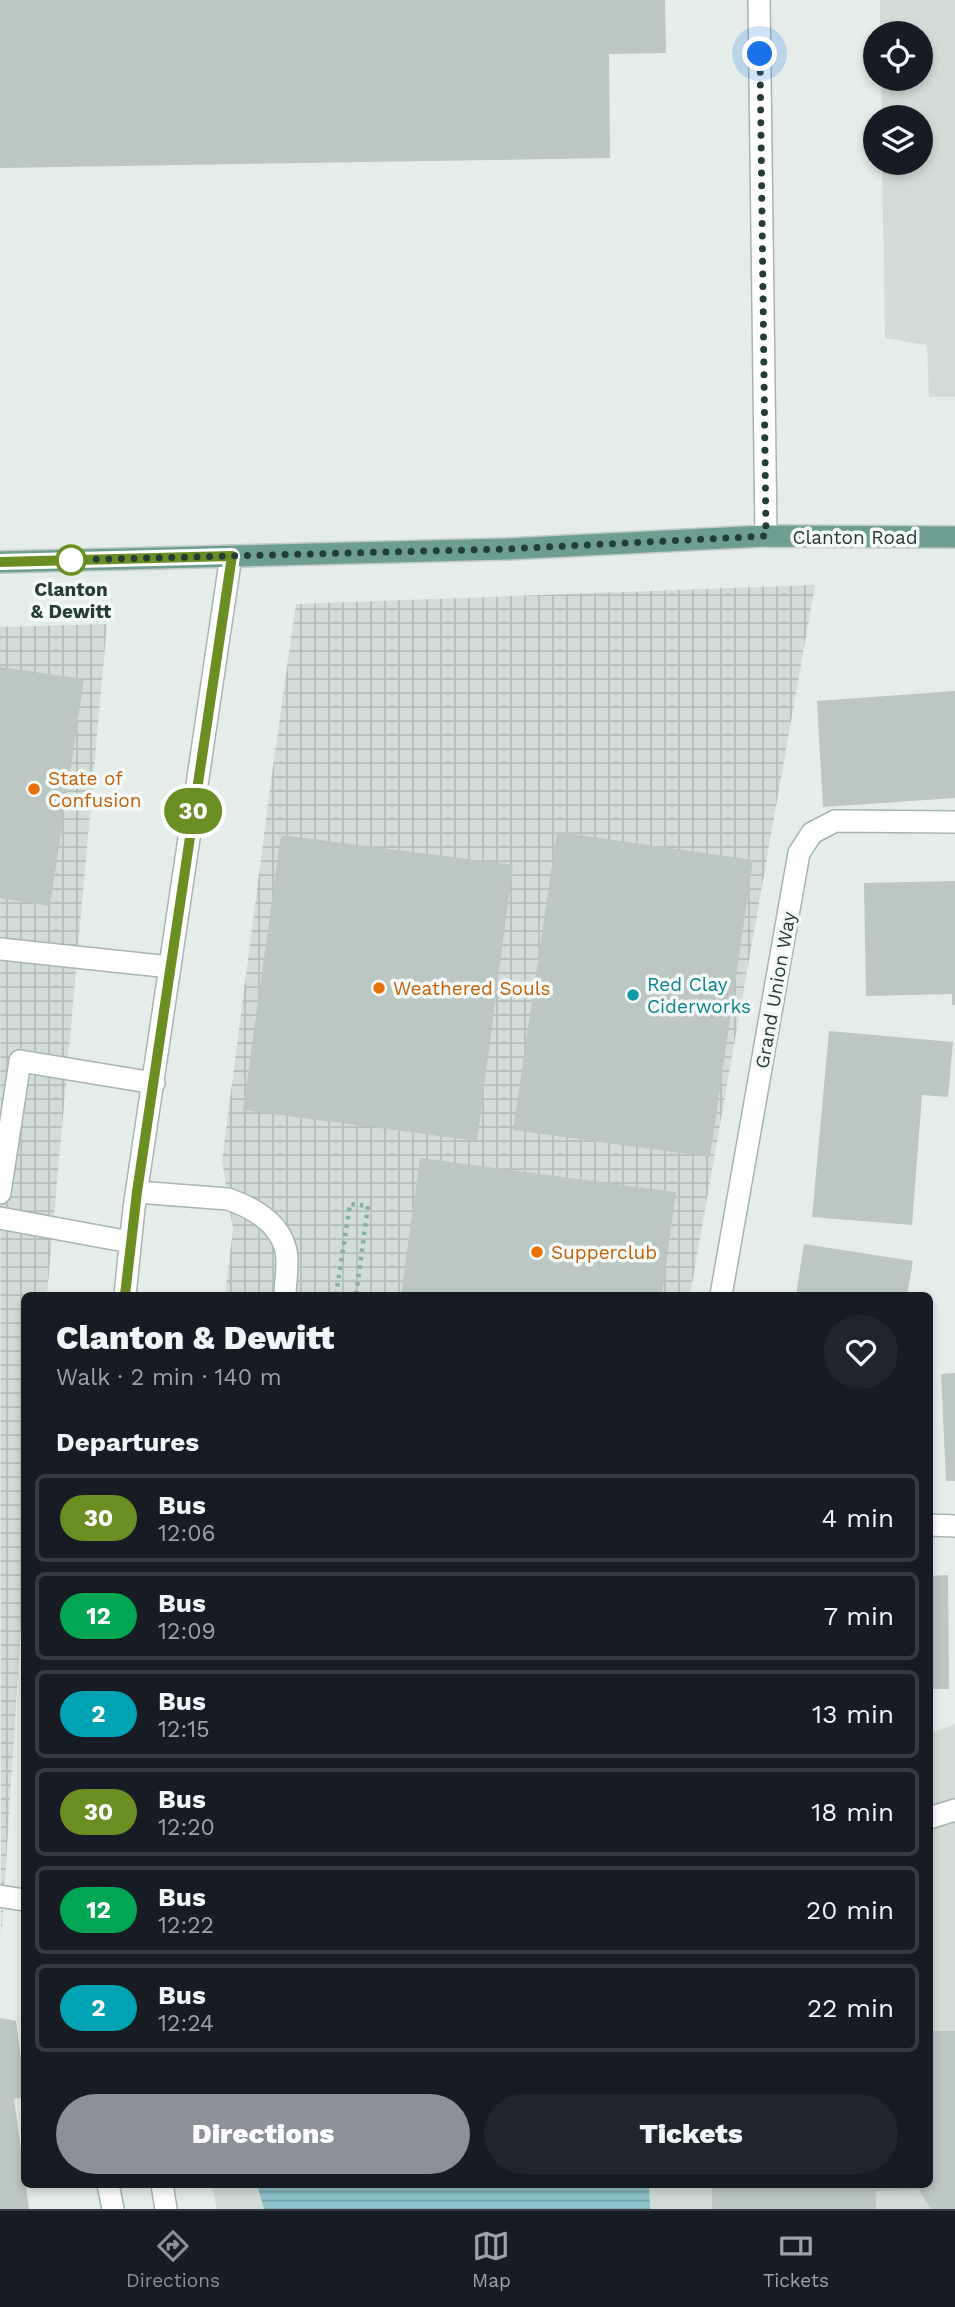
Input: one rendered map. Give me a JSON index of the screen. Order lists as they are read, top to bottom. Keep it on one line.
{"streets":{"main road":["Clanton Road"],"street":["Grand Union Way"]},"places":["Clanton & Dewitt","State of Confusion","Weathered Souls","Red Clay Ciderworks","Supperclub"],"lines":["bus line 30"],"page":{"on_map":"30","heading":[["Clanton & Dewitt","Walk · 2 min · 140 m"],"Departures"],"list":[{"mark":"30","name":"Bus","note":"12:06","value":"4 min"},{"mark":"12","name":"Bus","note":"12:09","value":"7 min"},{"mark":"2","name":"Bus","note":"12:15","value":"13 min"},{"mark":"30","name":"Bus","note":"12:20","value":"18 min"},{"mark":"12","name":"Bus","note":"12:22","value":"20 min"},{"mark":"2","name":"Bus","note":"12:24","value":"22 min"}],"buttons":["Directions","Tickets"],"tabs":["Directions","Map","Tickets"]}}
